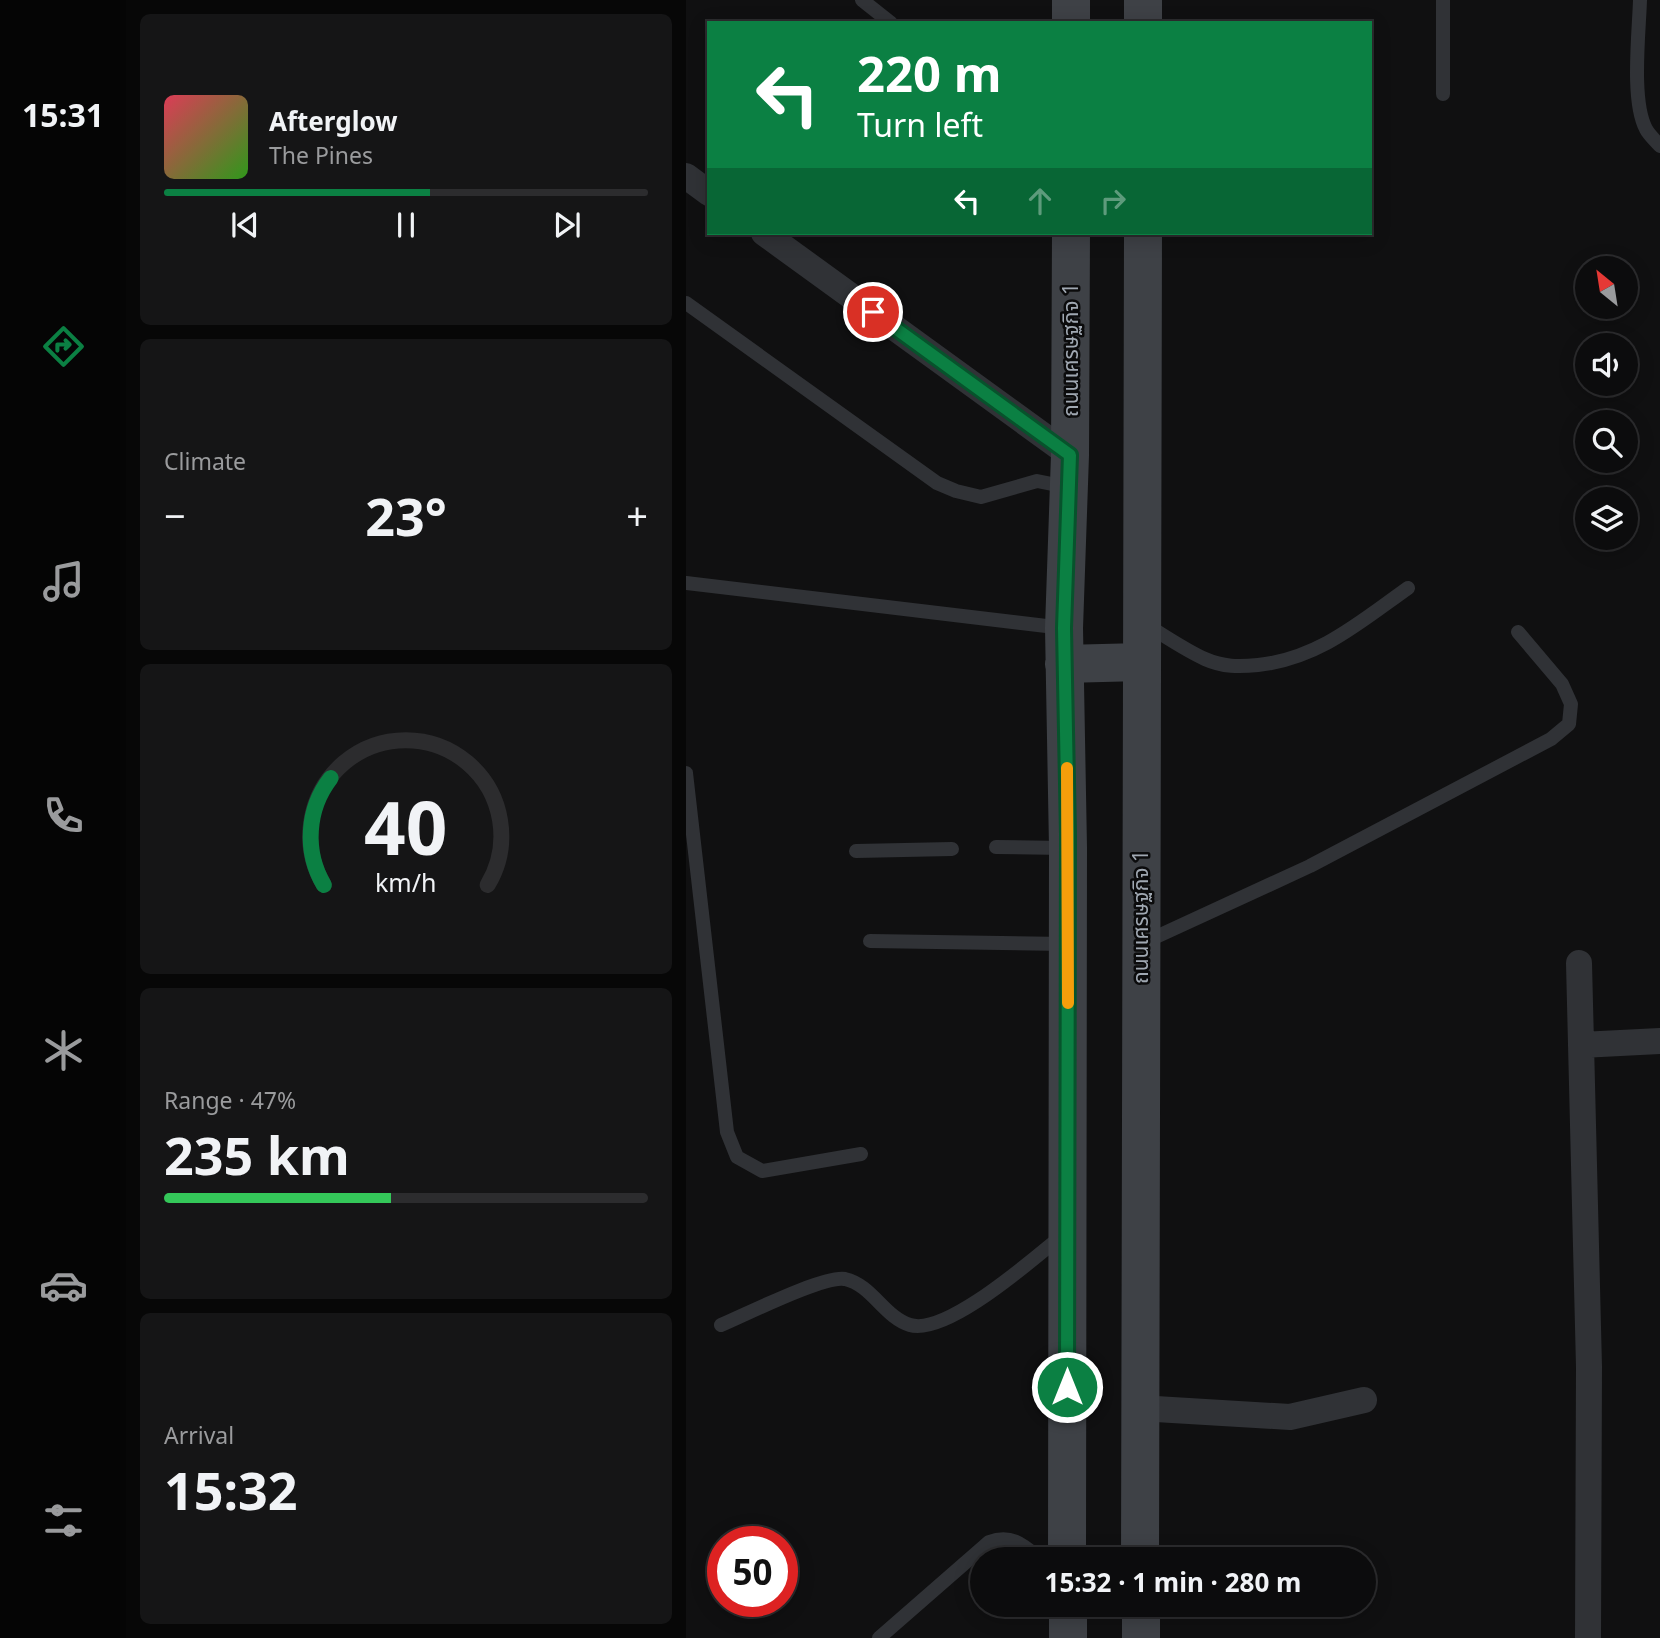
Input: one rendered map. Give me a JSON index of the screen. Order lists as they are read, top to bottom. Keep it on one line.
{"streets":{"main road":["ถนนเศรษฐกิจ 1"]},"north":"top left","page":{"tabs":"15:31","turn":["220 m","Turn left"],"song":["Afterglow","The Pines"],"tile":["Climate",["Range · 47%","235 km"],["Arrival","15:32"]],"heat":["−","23°","+"],"limit":"50","trip":"15:32 · 1 min · 280 m","gauge":["40","km/h"]}}
